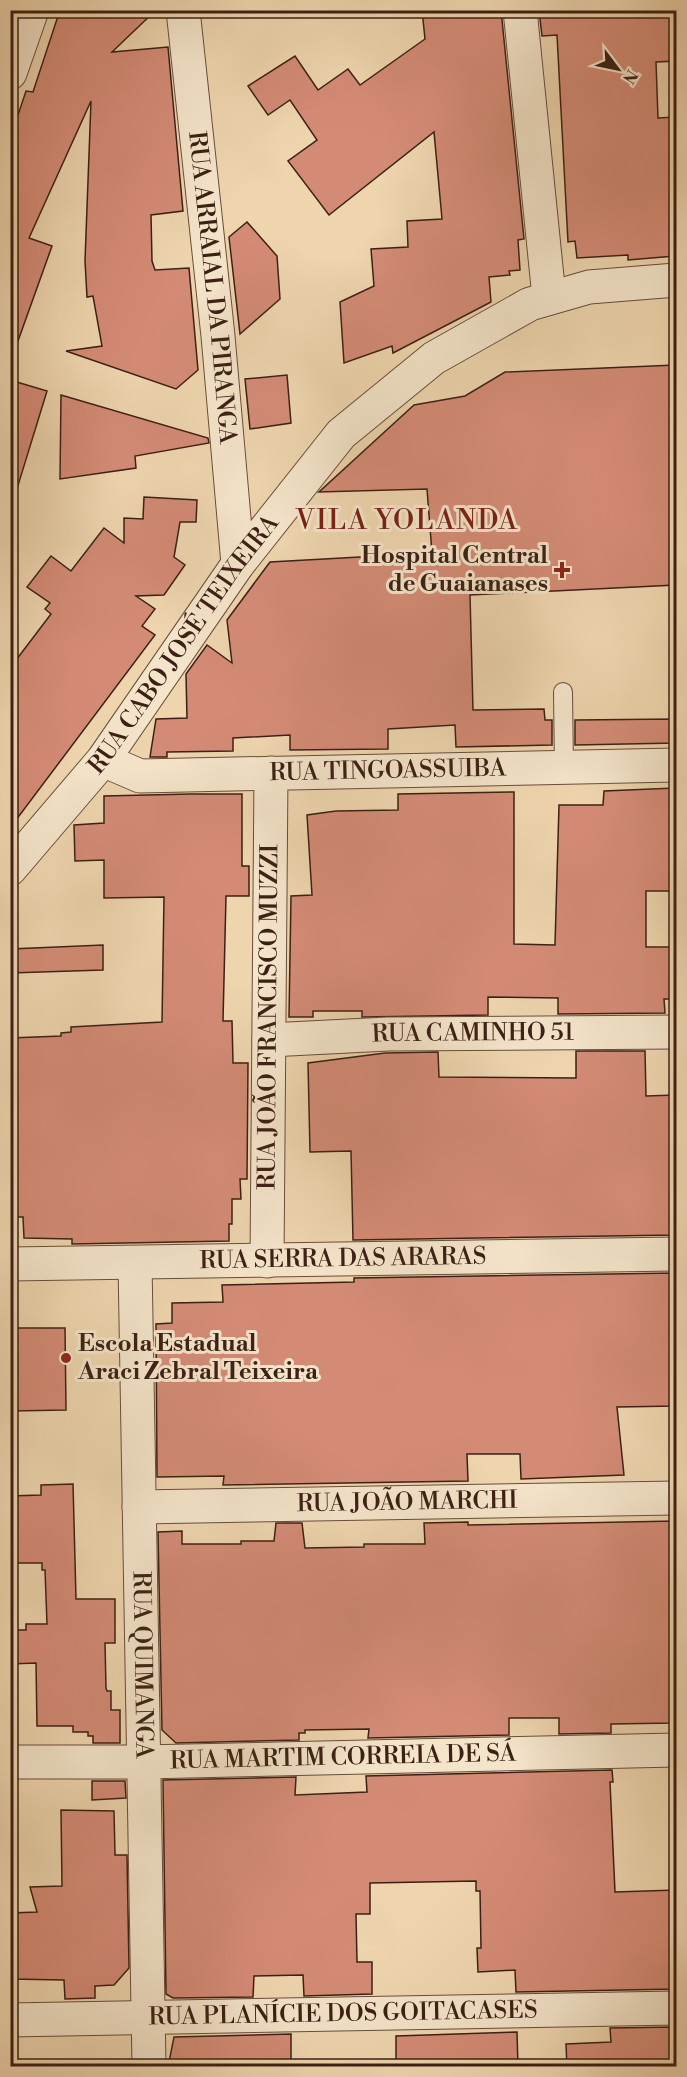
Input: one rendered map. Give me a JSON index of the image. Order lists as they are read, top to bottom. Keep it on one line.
{"streets":{"street":["RUA ARRAIAL DA PIRANGA","RUA CABO JOSÉ TEIXEIRA","RUA TINGOASSUIBA","RUA JOÃO FRANCISCO MUZZI","RUA CAMINHO 51","RUA SERRA DAS ARARAS","RUA JOÃO MARCHI","RUA QUIMANGA","RUA MARTIM CORREIA DE SÁ","RUA PLANÍCIE DOS GOITACASES"]},"crossings":[["RUA ARRAIAL DA PIRANGA","RUA CABO JOSÉ TEIXEIRA"],["RUA CABO JOSÉ TEIXEIRA","RUA TINGOASSUIBA"],["RUA TINGOASSUIBA","RUA JOÃO FRANCISCO MUZZI"],["RUA JOÃO FRANCISCO MUZZI","RUA CAMINHO 51"],["RUA JOÃO FRANCISCO MUZZI","RUA SERRA DAS ARARAS"],["RUA SERRA DAS ARARAS","RUA QUIMANGA"],["RUA JOÃO MARCHI","RUA QUIMANGA"],["RUA QUIMANGA","RUA MARTIM CORREIA DE SÁ"],["RUA QUIMANGA","RUA PLANÍCIE DOS GOITACASES"]],"districts":["VILA YOLANDA"],"places":{"health":["Hospital Central de Guaianases"],"other":["Escola Estadual Araci Zebral Teixeira"]},"north":"bottom right"}
